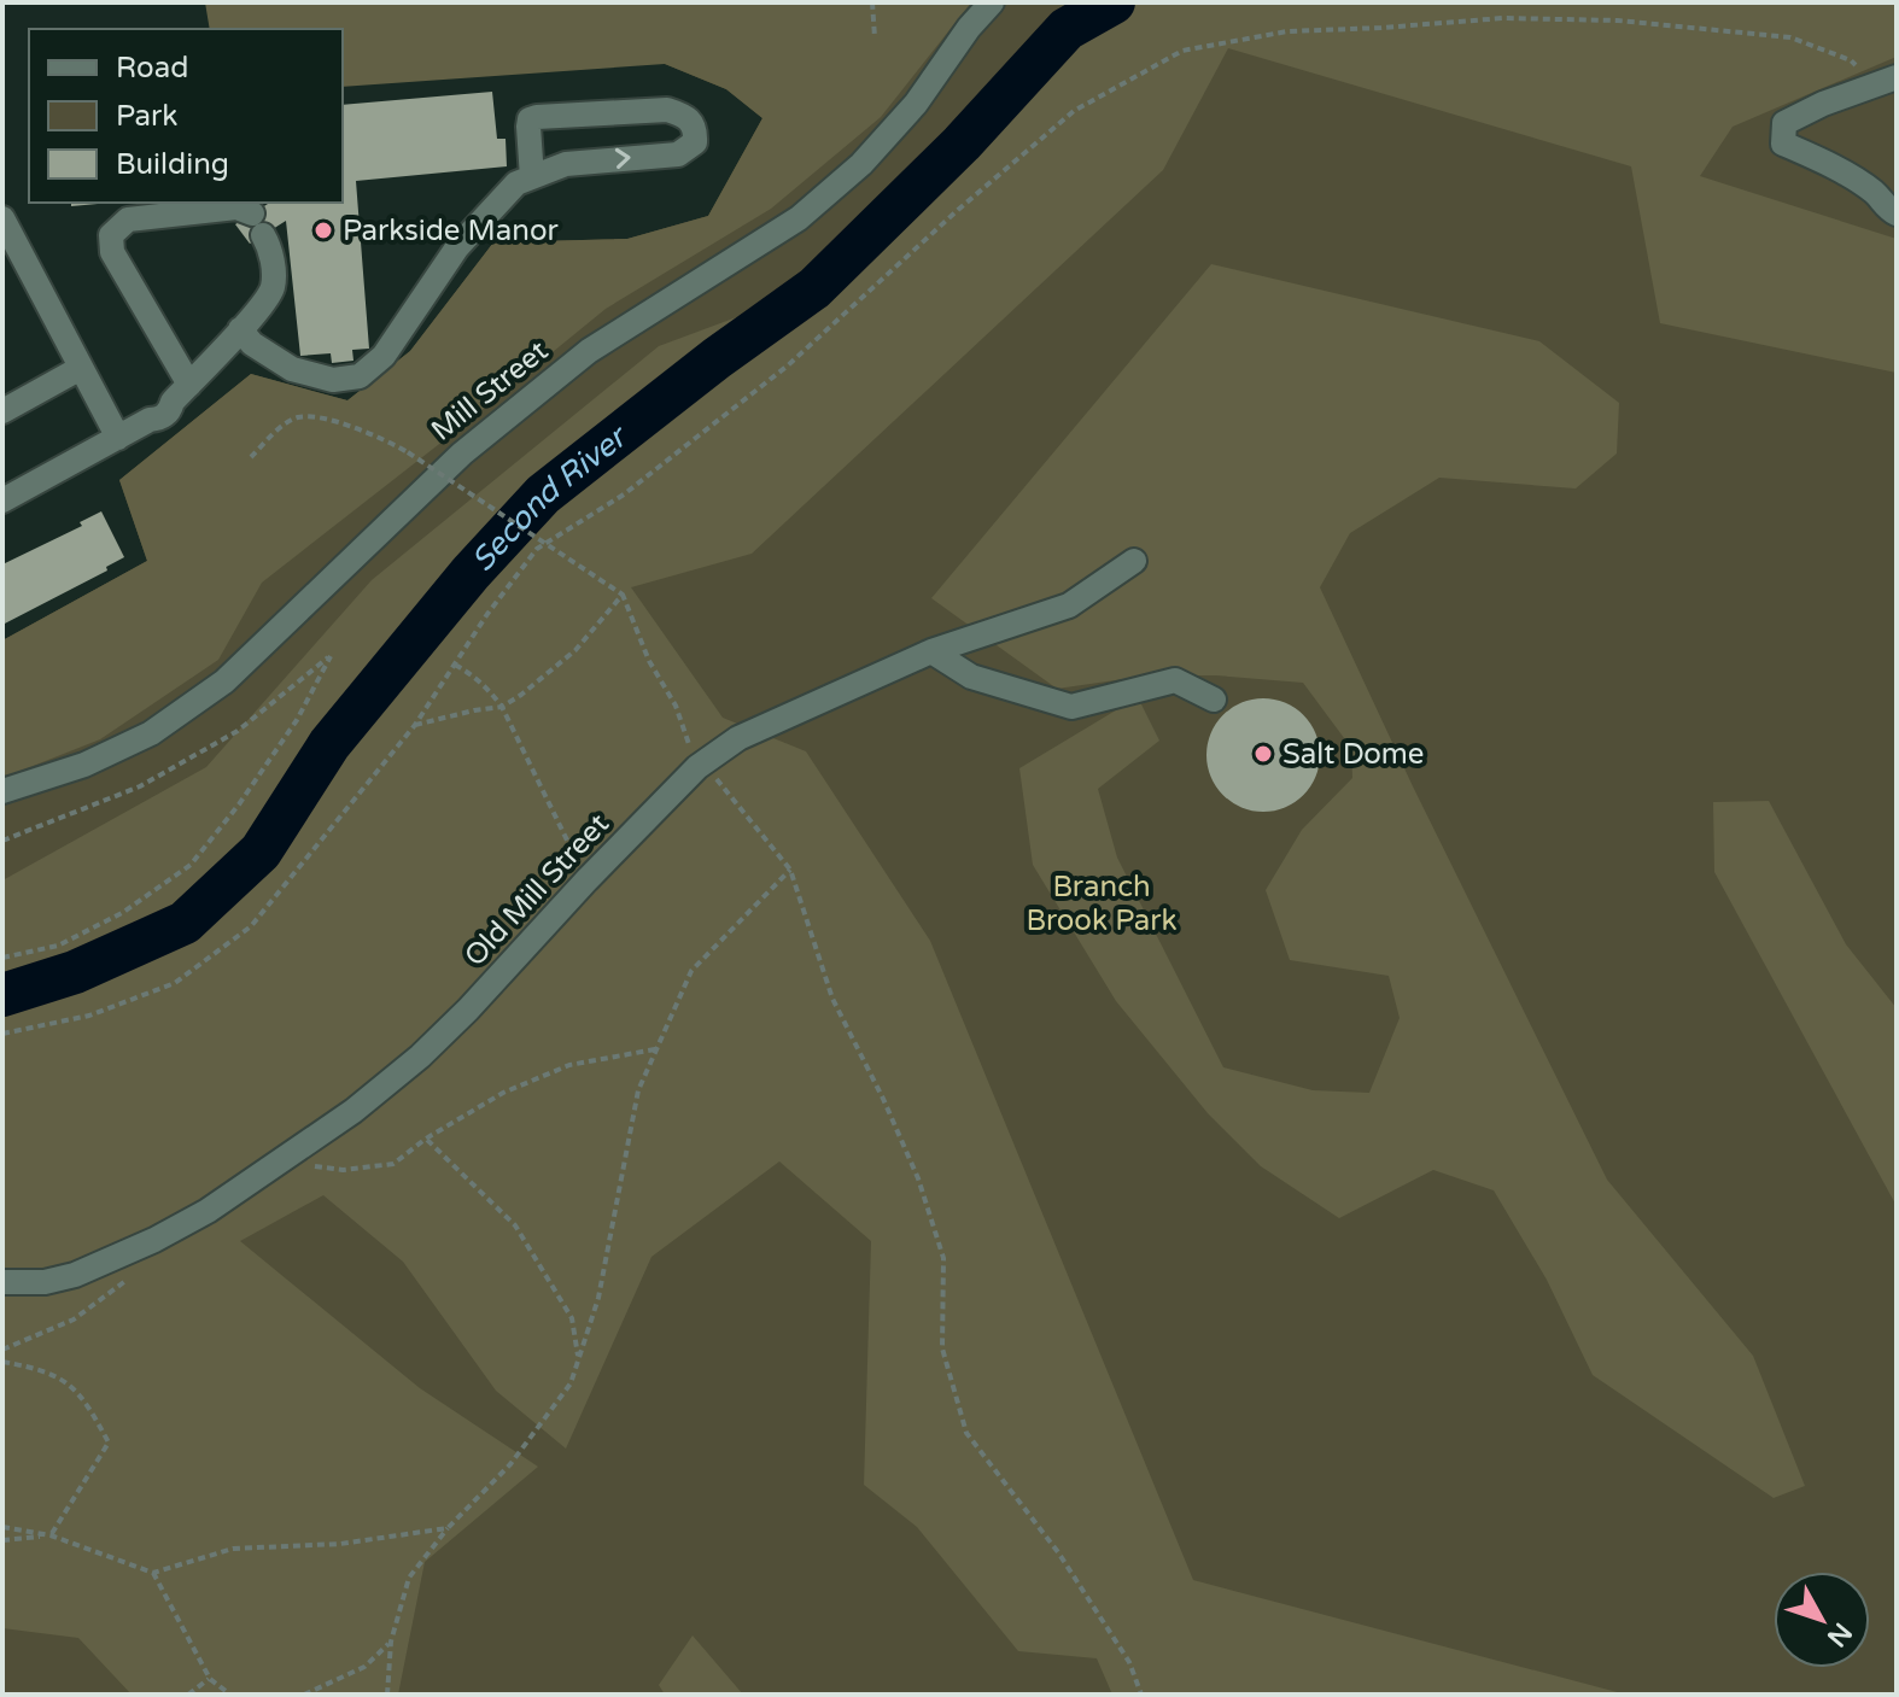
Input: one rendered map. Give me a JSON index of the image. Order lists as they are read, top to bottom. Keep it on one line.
{"streets":{"street":["Mill Street","Old Mill Street"]},"water":["Second River"],"parks":["Branch Brook Park"],"places":["Parkside Manor","Salt Dome"],"legend":["Road","Park","Building"],"north":"bottom right"}
